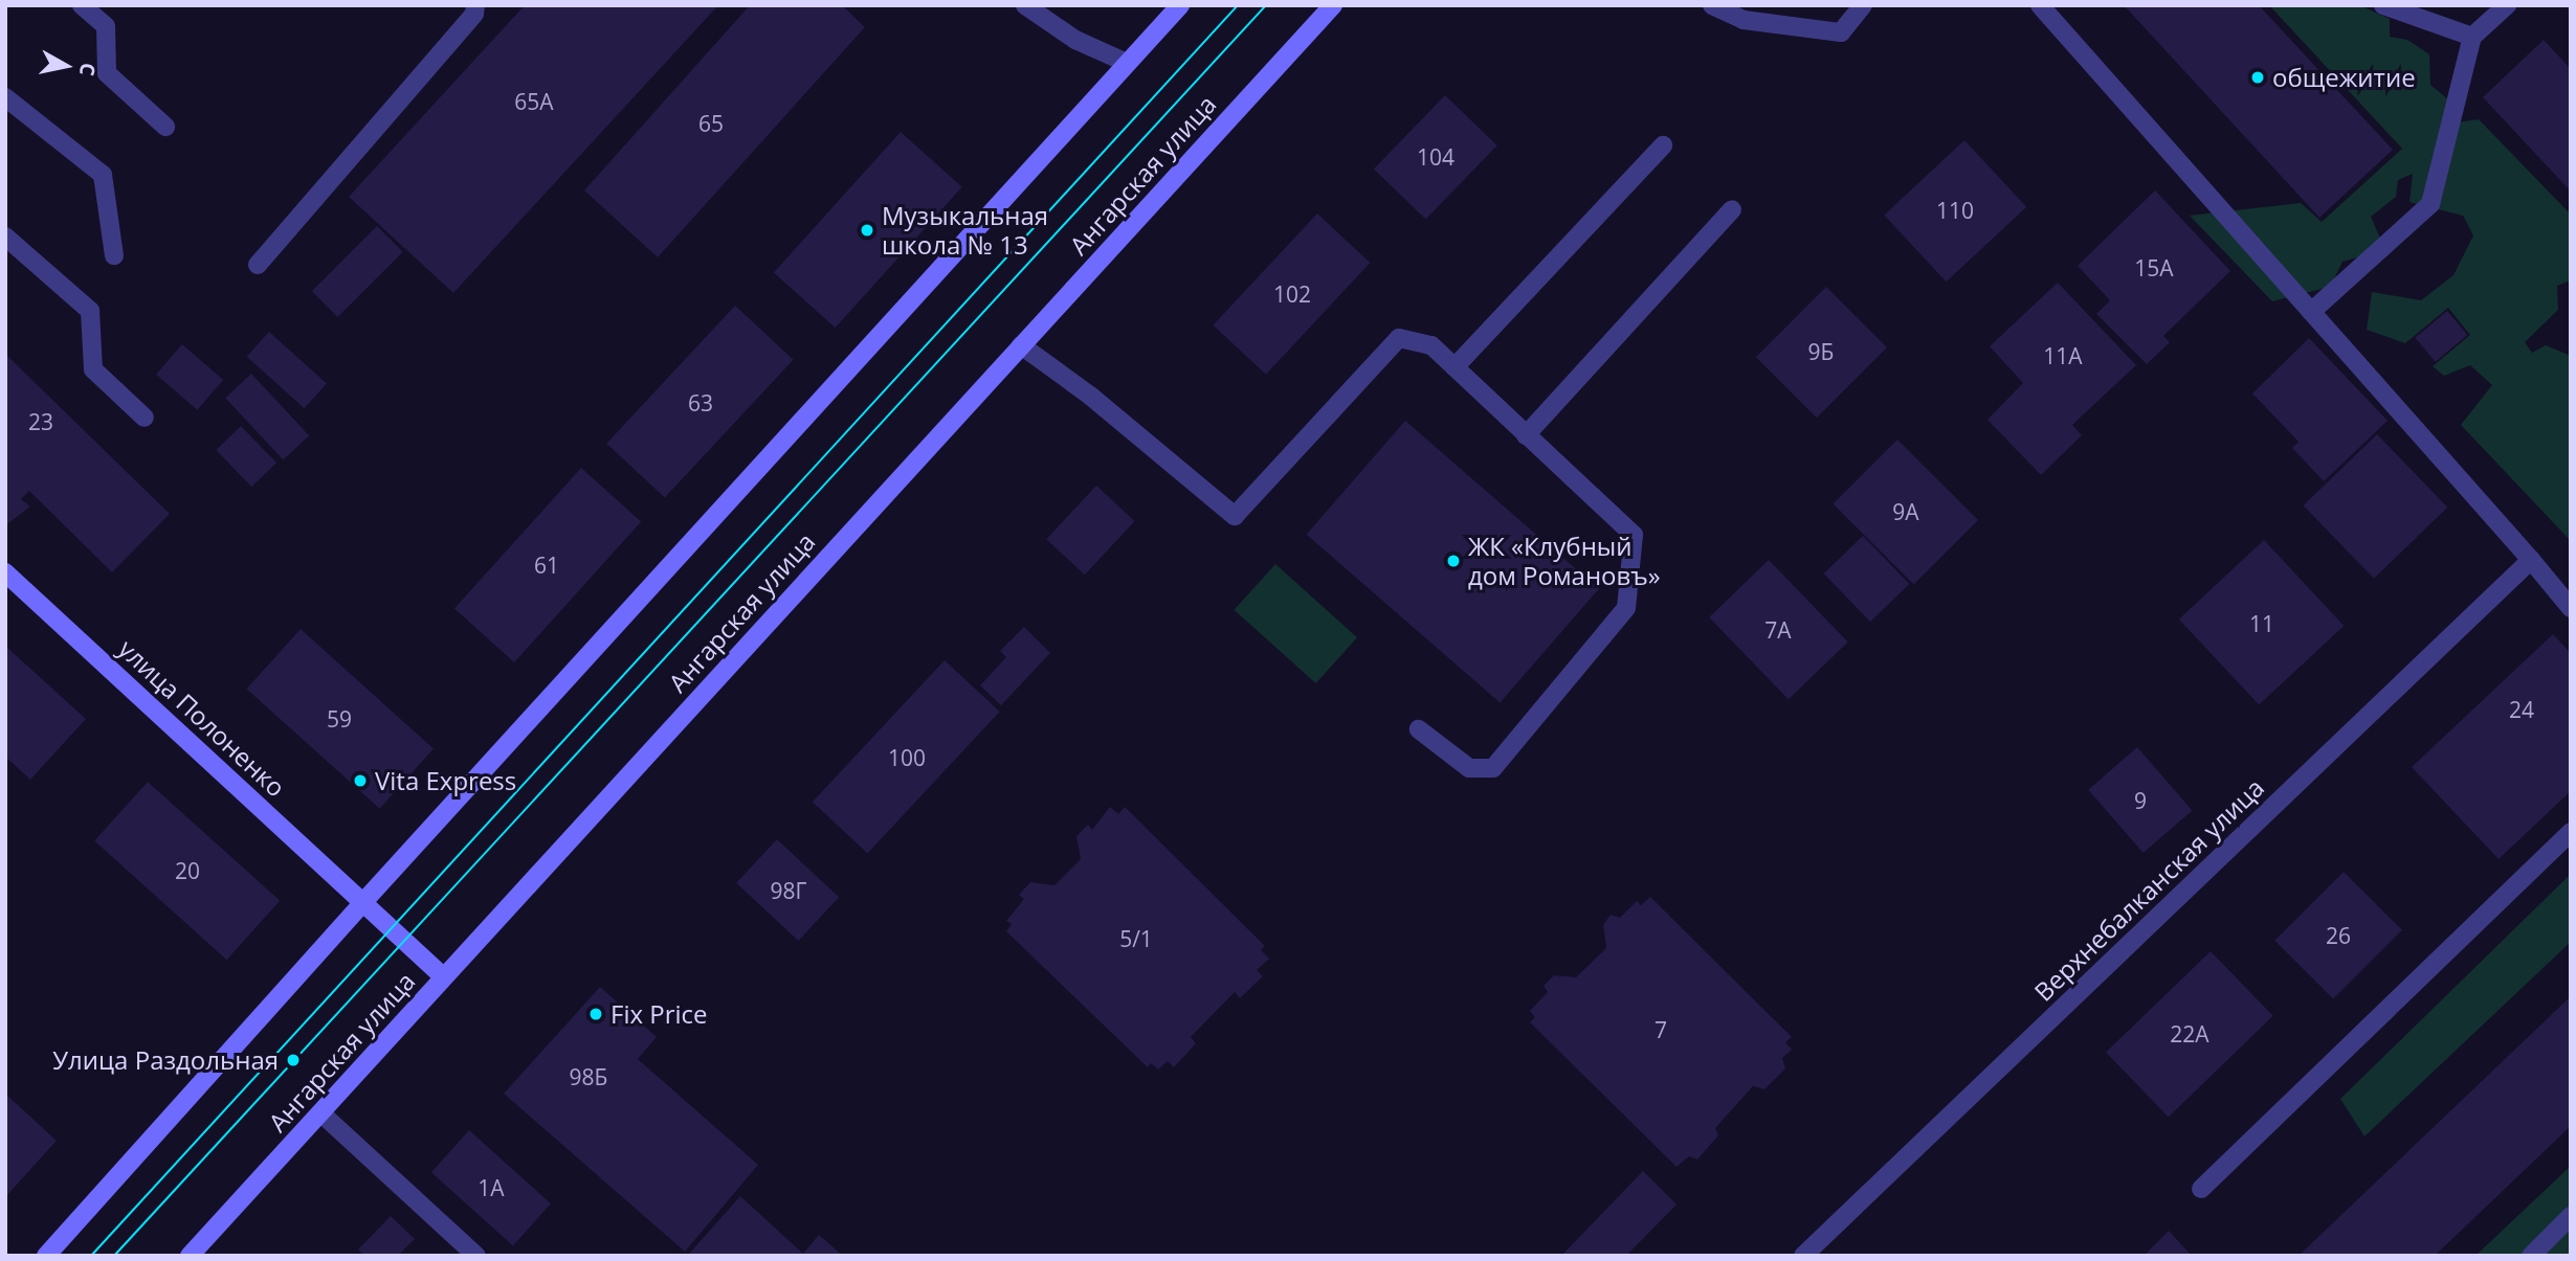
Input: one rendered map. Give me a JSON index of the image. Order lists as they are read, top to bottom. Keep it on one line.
{"streets":{"main road":["Ангарская улица","улица Полоненко"],"street":["Верхнебалканская улица"]},"crossings":[["Ангарская улица","улица Полоненко"]],"places":["общежитие","Музыкальная школа № 13","ЖК «Клубный дом Романовъ»","Vita Express","Fix Price","Улица Раздольная"],"house_numbers":["65А","65","104","110","15А","102","9Б","11А","63","23","9А","61","11","7А","24","59","100","9","20","98Г","26","5/1","7","22А","98Б","1А"],"north":"right"}
